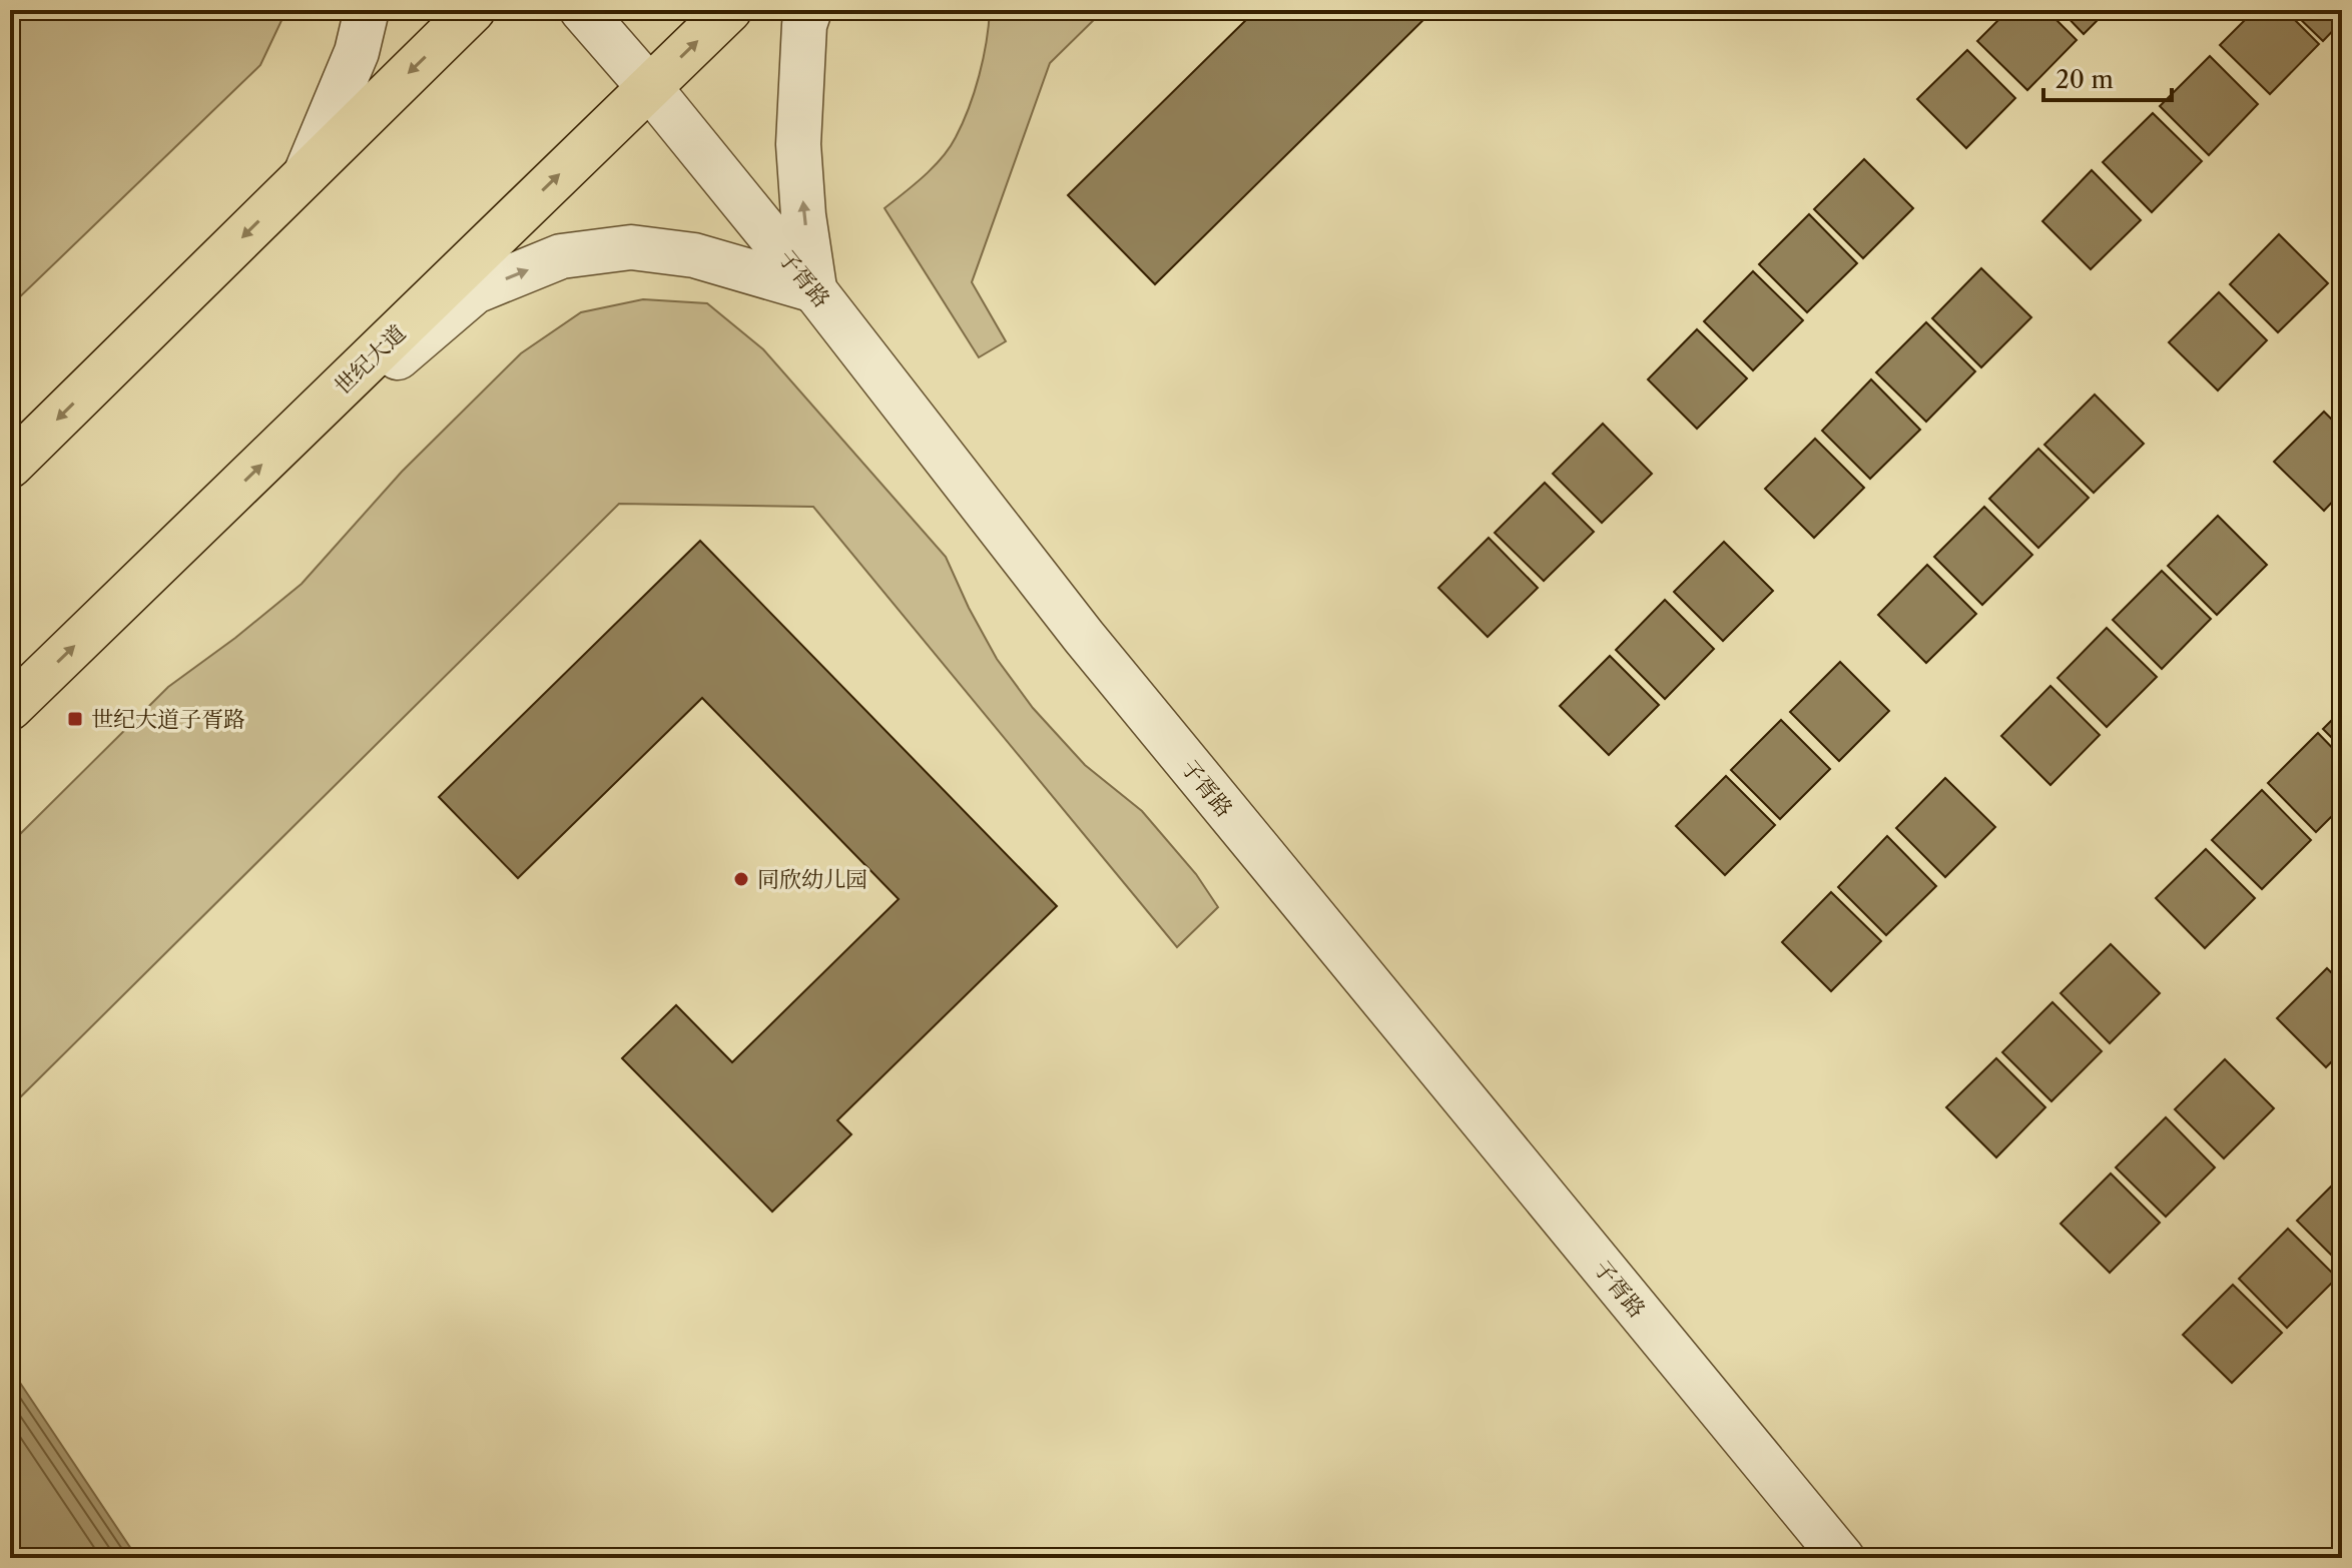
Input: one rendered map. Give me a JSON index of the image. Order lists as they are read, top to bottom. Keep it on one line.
{"streets":{"main road":["世纪大道"],"street":["子胥路"]},"crossings":[["子胥路","世纪大道"]],"places":{"transit":["世纪大道子胥路"],"other":["同欣幼儿园"]},"scale_bar":"20 m"}
